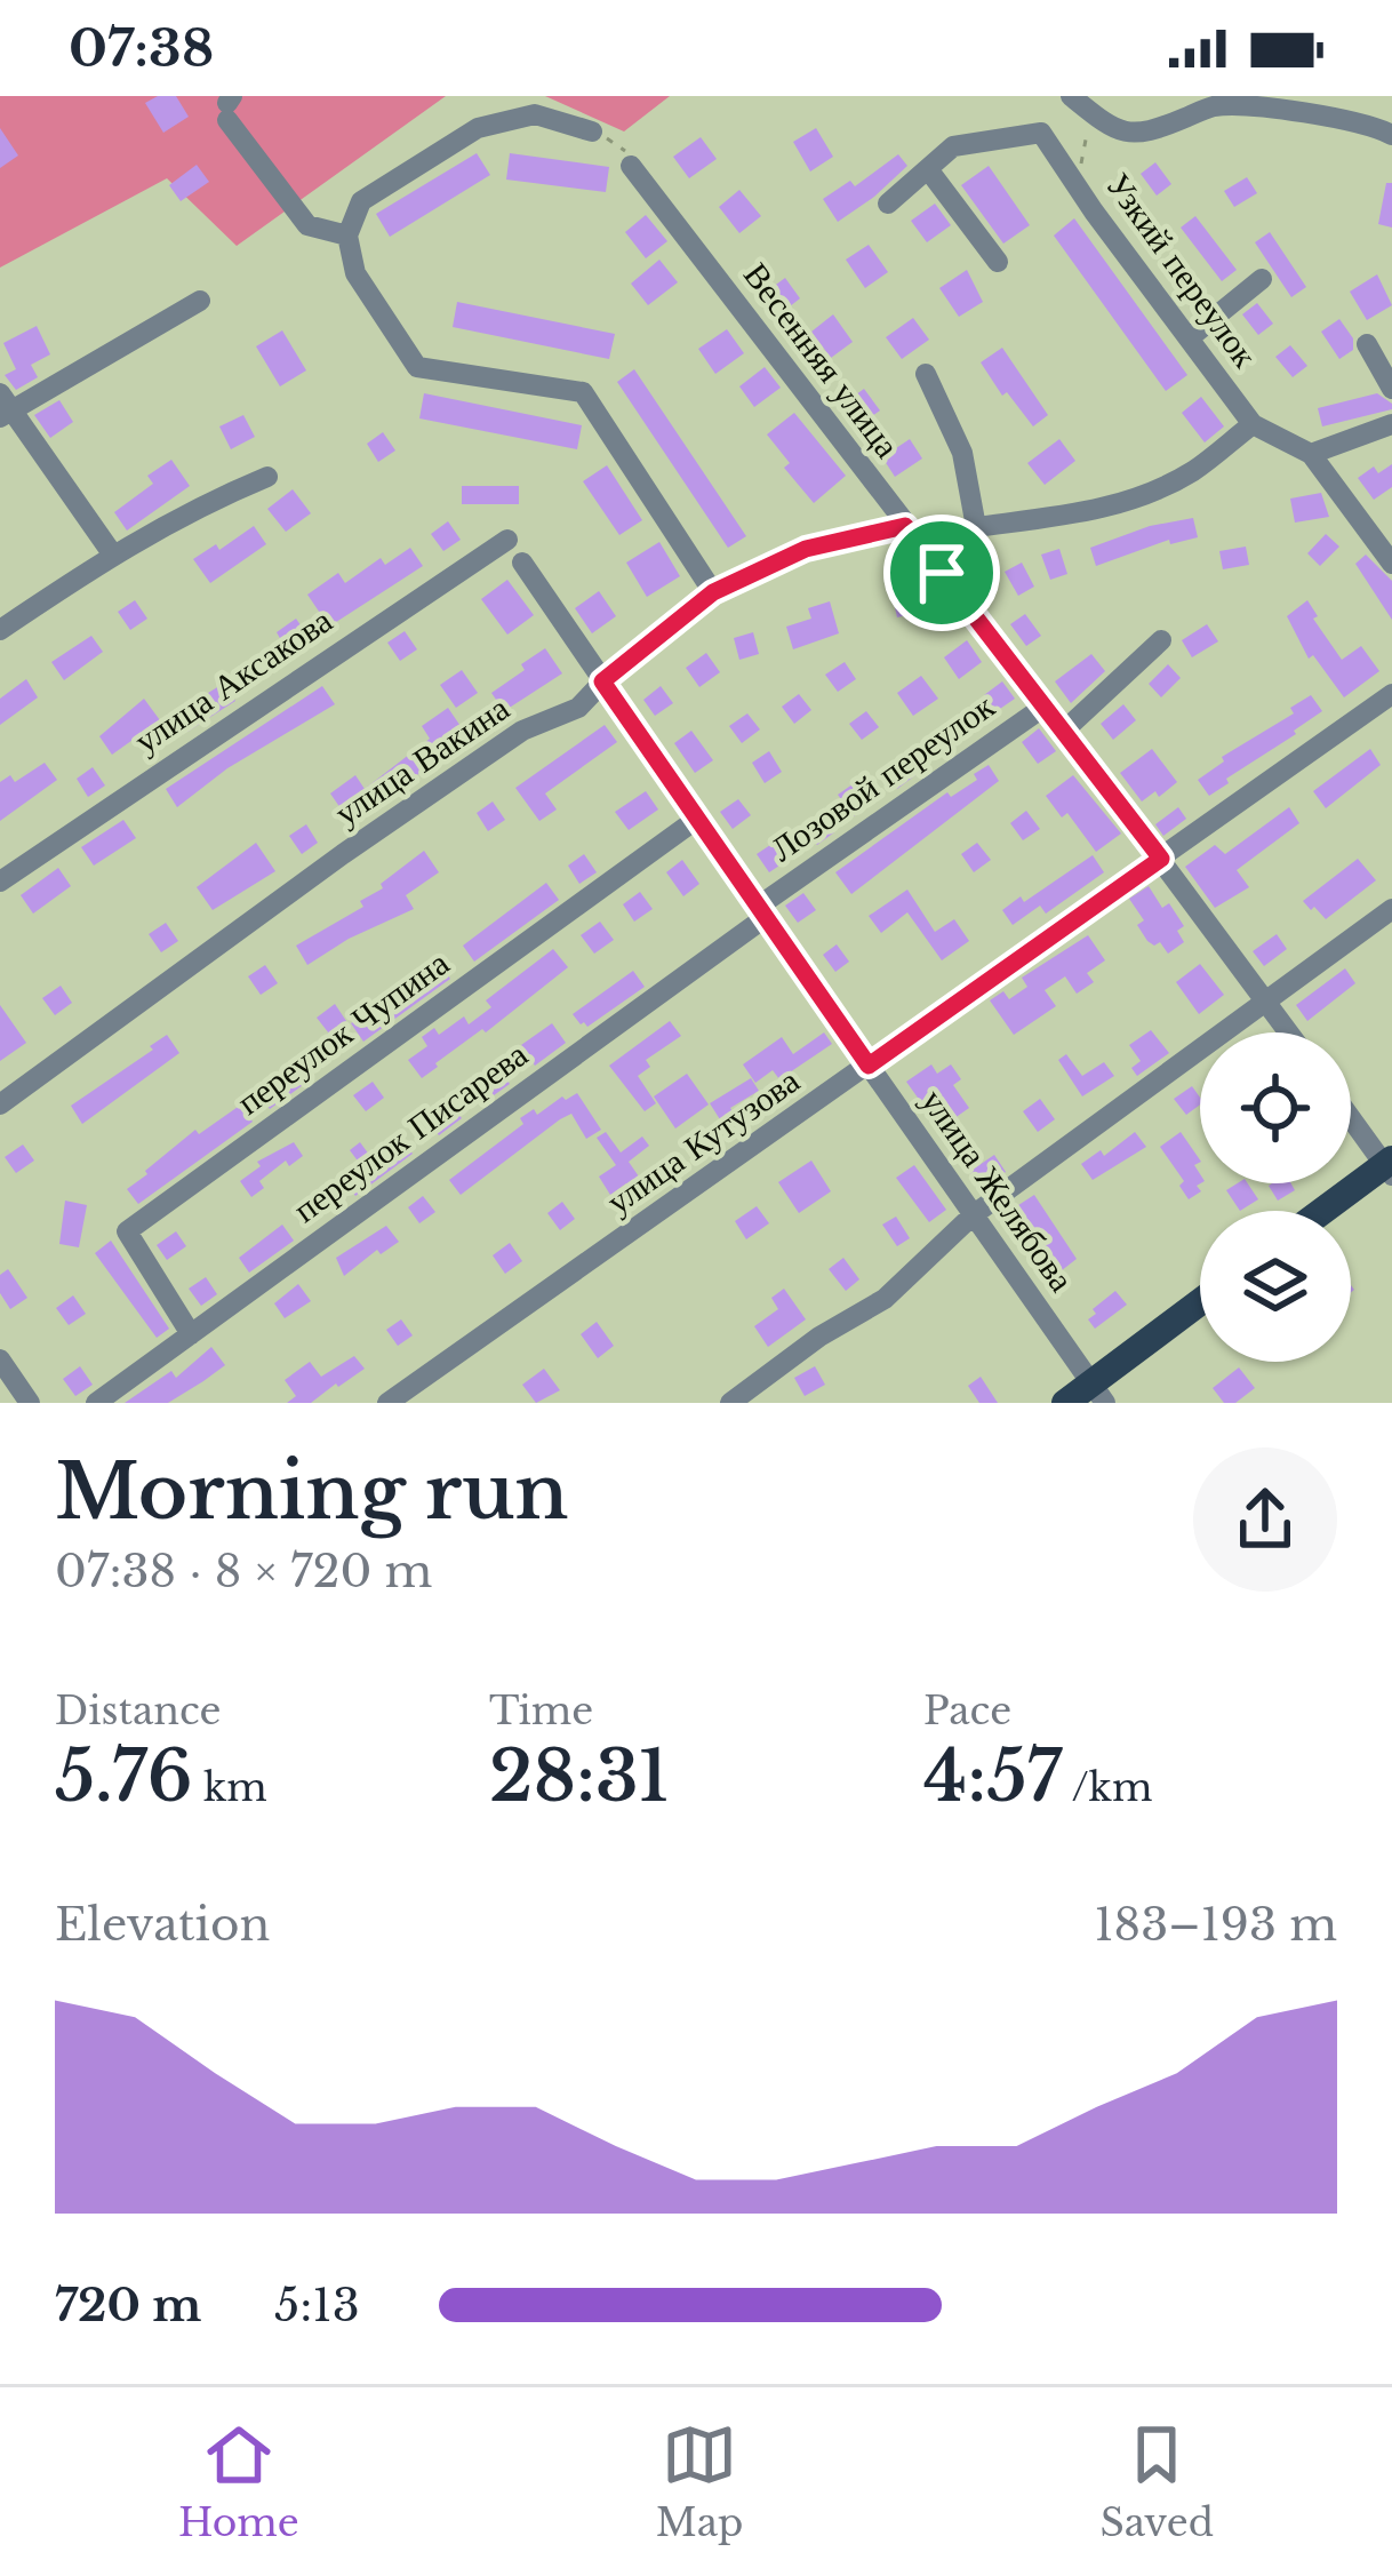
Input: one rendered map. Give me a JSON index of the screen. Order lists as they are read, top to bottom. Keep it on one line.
{"streets":{"street":["Узкий переулок","Весенняя улица","улица Аксакова","улица Вакина","Лозовой переулок","переулок Чупина","переулок Писарева","улица Кутузова","улица Желябова"]},"crossings":[["Весенняя улица","улица Вакина"],["Весенняя улица","Лозовой переулок"],["Весенняя улица","улица Кутузова"],["улица Вакина","улица Желябова"],["Лозовой переулок","переулок Писарева"],["Лозовой переулок","улица Желябова"],["переулок Чупина","переулок Писарева"],["переулок Чупина","улица Желябова"],["переулок Писарева","улица Желябова"],["улица Кутузова","улица Желябова"]],"page":{"status":"07:38","heading":["Morning run","07:38 · 8 × 720 m"],"stats":[["Distance","5.76 km"],["Time","28:31"],["Pace","4:57 /km"]],"chart":["Elevation","183–193 m"],"list":[{"name":"720 m","note":"5:13"}],"tabs":["Home","Map","Saved"]}}
